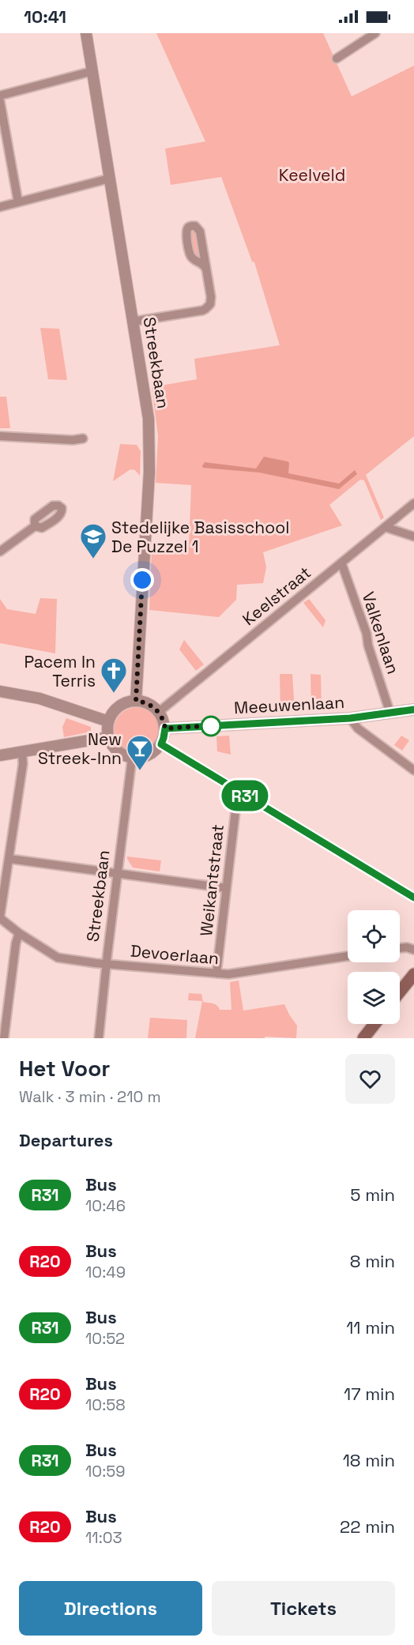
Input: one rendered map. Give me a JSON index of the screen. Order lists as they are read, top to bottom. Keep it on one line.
{"streets":{"street":["Streekbaan","Keelstraat","Valkenlaan","Meeuwenlaan","Weikantstraat","Devoerlaan"]},"crossings":[["Streekbaan","Keelstraat"],["Streekbaan","Meeuwenlaan"],["Streekbaan","Devoerlaan"],["Keelstraat","Valkenlaan"],["Keelstraat","Meeuwenlaan"],["Valkenlaan","Meeuwenlaan"],["Weikantstraat","Devoerlaan"]],"parks":["Keelveld"],"places":{"school or university":["Stedelijke Basisschool De Puzzel 1"],"church":["Pacem In Terris"],"bar":["New Streek-Inn"]},"lines":["bus line R31"],"page":{"status":"10:41","on_map":"R31","heading":[["Het Voor","Walk · 3 min · 210 m"],"Departures"],"list":[{"mark":"R31","name":"Bus","note":"10:46","value":"5 min"},{"mark":"R20","name":"Bus","note":"10:49","value":"8 min"},{"mark":"R31","name":"Bus","note":"10:52","value":"11 min"},{"mark":"R20","name":"Bus","note":"10:58","value":"17 min"},{"mark":"R31","name":"Bus","note":"10:59","value":"18 min"},{"mark":"R20","name":"Bus","note":"11:03","value":"22 min"}],"buttons":["Directions","Tickets"]}}
